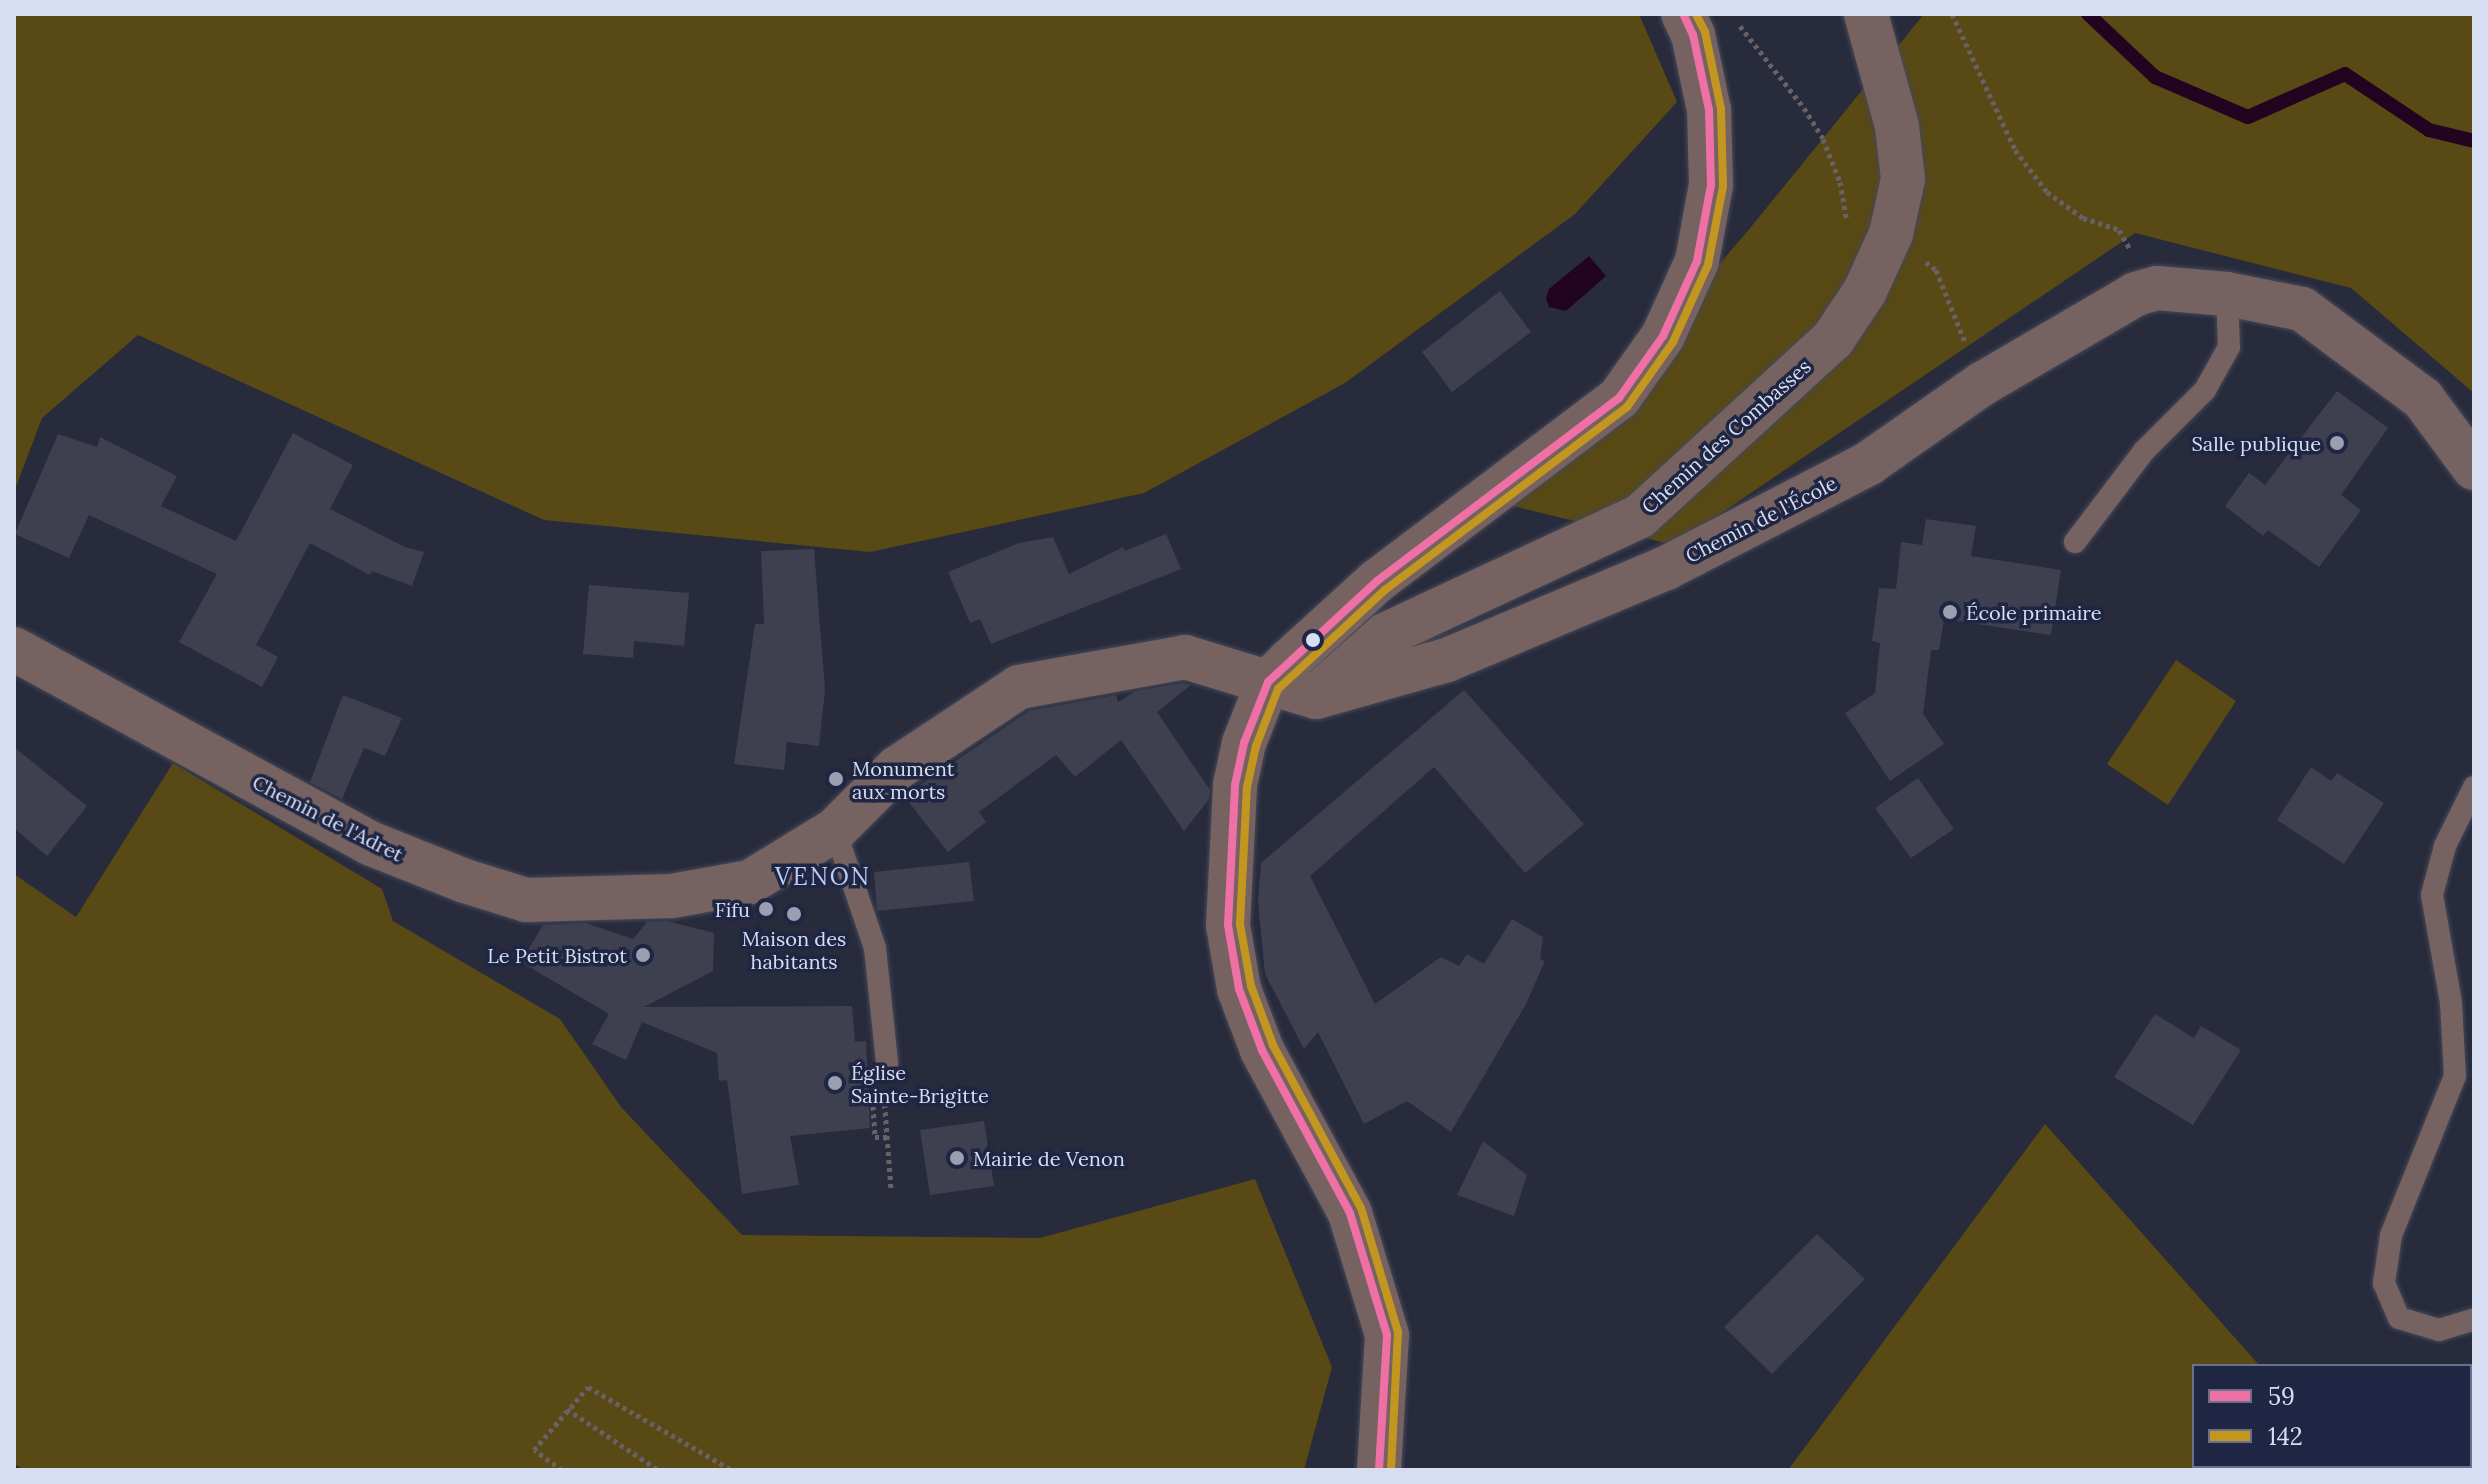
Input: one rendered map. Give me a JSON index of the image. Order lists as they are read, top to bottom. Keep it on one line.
{"streets":{"street":["Chemin des Combasses","Chemin de l'École","Chemin de l'Adret"]},"crossings":[["Chemin des Combasses","Chemin de l'École"]],"districts":["VENON"],"places":["Salle publique","École primaire","Monument aux morts","Fifu","Maison des habitants","Le Petit Bistrot","Église Sainte-Brigitte","Mairie de Venon"],"lines":["transit line 59","transit line 142"],"legend":["59","142"]}
